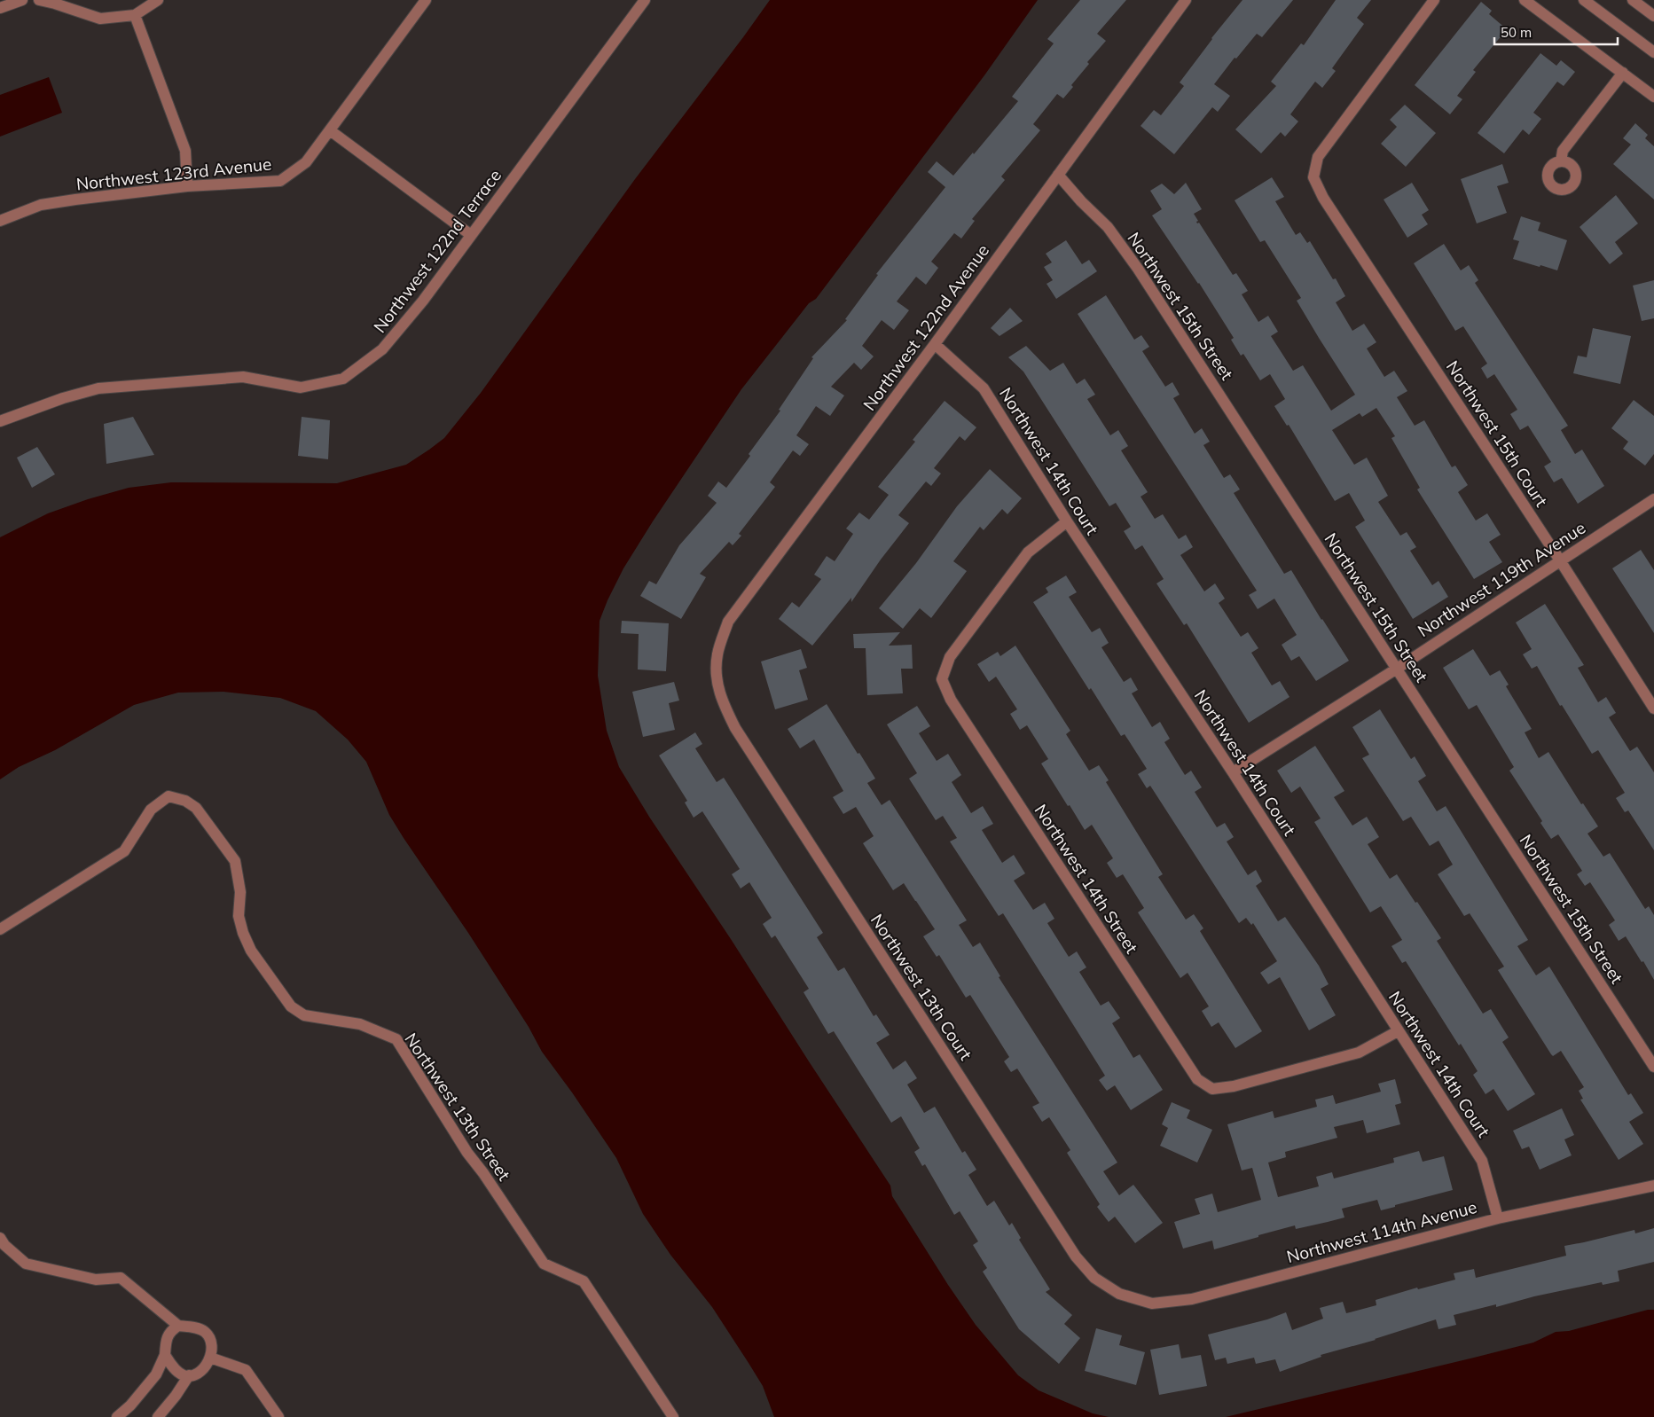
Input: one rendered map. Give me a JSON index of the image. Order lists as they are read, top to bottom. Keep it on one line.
{"streets":{"street":["Northwest 123rd Avenue","Northwest 122nd Terrace","Northwest 15th Street","Northwest 122nd Avenue","Northwest 15th Court","Northwest 14th Court","Northwest 119th Avenue","Northwest 14th Street","Northwest 13th Court","Northwest 13th Street","Northwest 114th Avenue"]},"crossings":[["Northwest 15th Street","Northwest 122nd Avenue"],["Northwest 15th Street","Northwest 119th Avenue"],["Northwest 122nd Avenue","Northwest 14th Court"],["Northwest 122nd Avenue","Northwest 13th Court"],["Northwest 15th Court","Northwest 119th Avenue"],["Northwest 14th Court","Northwest 119th Avenue"],["Northwest 14th Court","Northwest 14th Street"],["Northwest 14th Court","Northwest 114th Avenue"],["Northwest 13th Court","Northwest 114th Avenue"]],"scale_bar":"50 m"}
